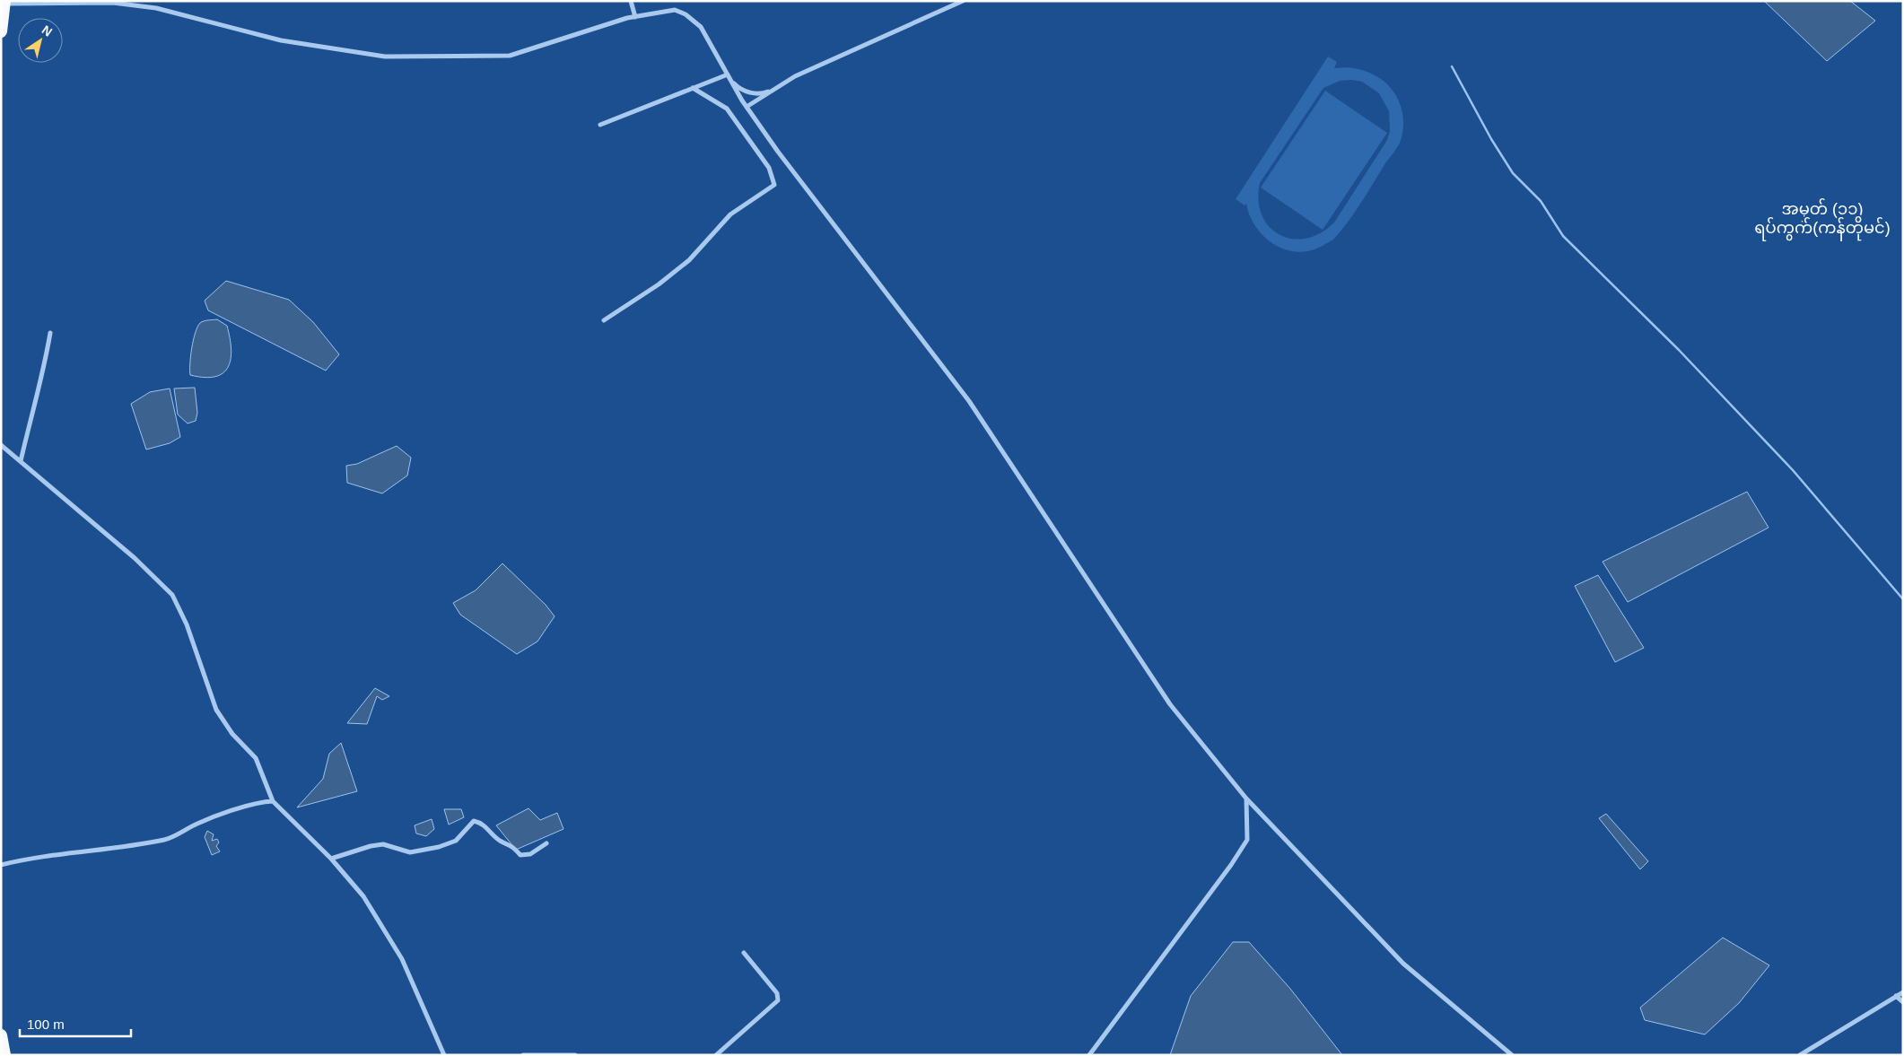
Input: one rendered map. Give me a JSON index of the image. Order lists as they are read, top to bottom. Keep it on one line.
{"districts":["အမှတ် (၁၁) ရပ်ကွက်(ကန်တိုမင်)"],"scale_bar":"100 m","north":"top right"}
